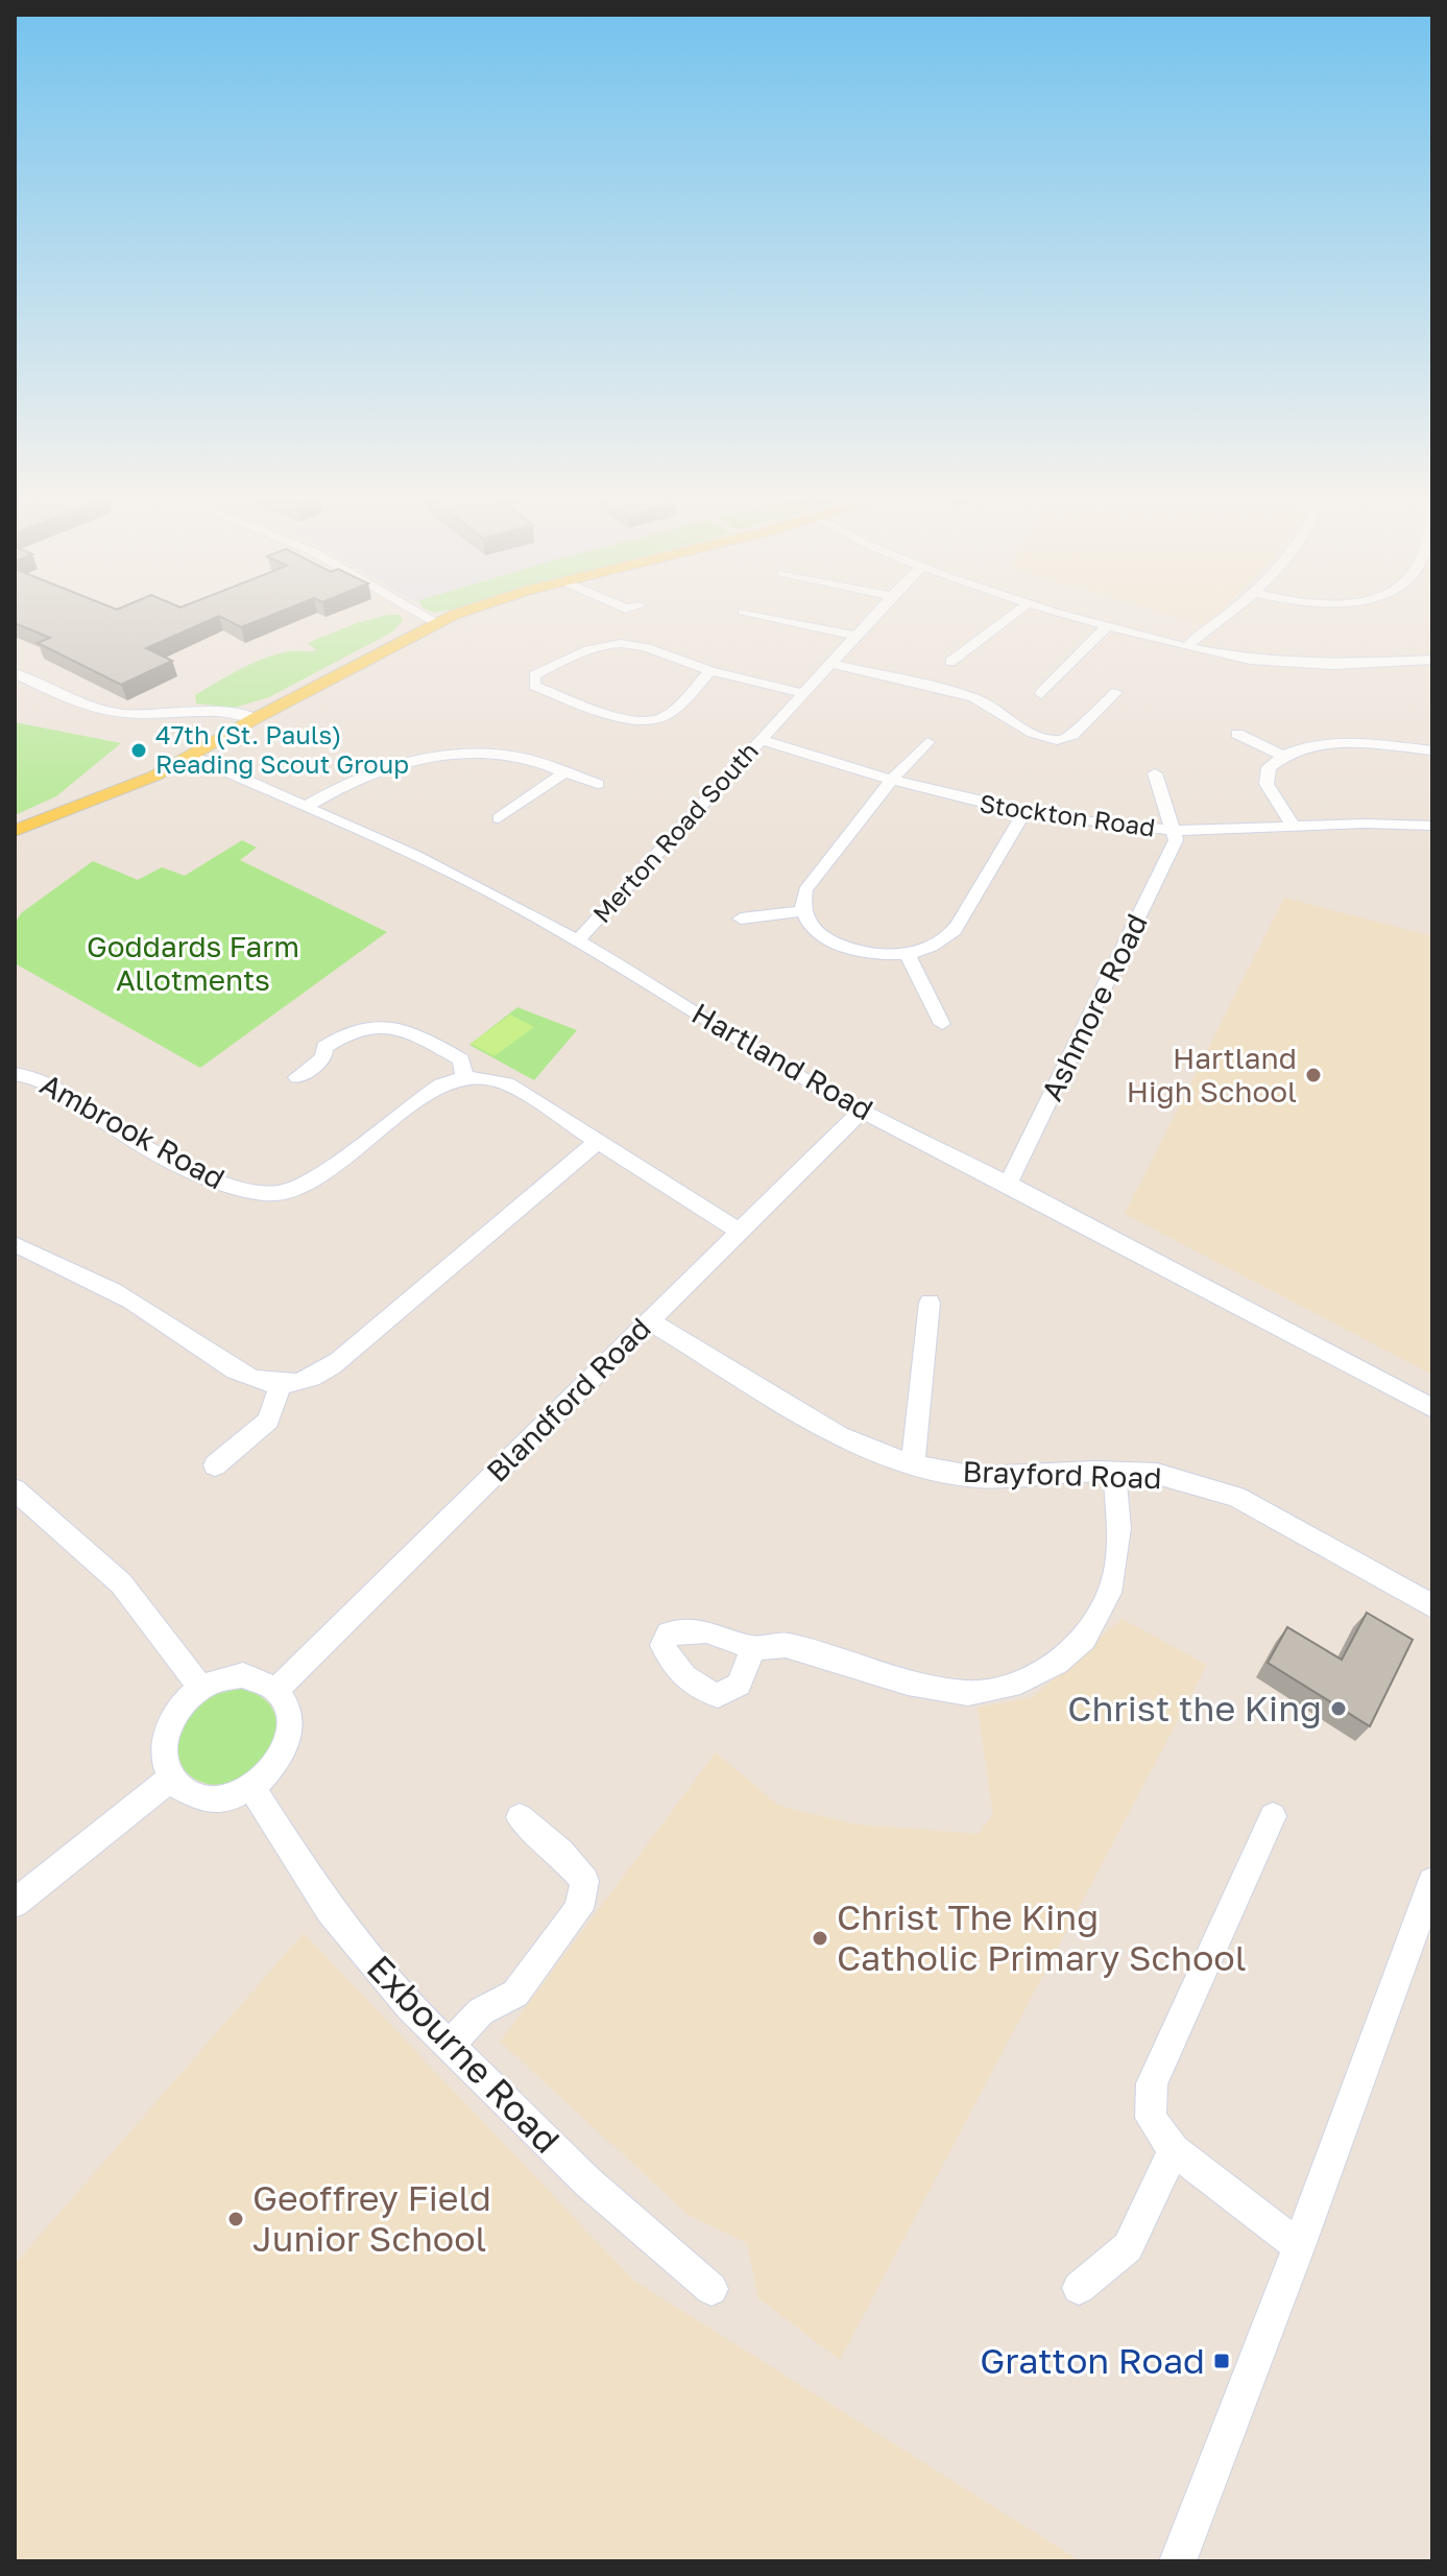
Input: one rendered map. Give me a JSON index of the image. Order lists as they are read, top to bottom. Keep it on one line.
{"streets":{"street":["Stockton Road","Merton Road South","Ashmore Road","Hartland Road","Ambrook Road","Blandford Road","Brayford Road","Exbourne Road"]},"crossings":[["Stockton Road","Merton Road South"],["Stockton Road","Ashmore Road"],["Merton Road South","Hartland Road"],["Ashmore Road","Hartland Road"],["Hartland Road","Blandford Road"],["Blandford Road","Brayford Road"],["Blandford Road","Exbourne Road"]],"parks":["Goddards Farm Allotments"],"places":{"other":["47th (St. Pauls) Reading Scout Group","Hartland High School","Christ the King","Christ The King Catholic Primary School","Geoffrey Field Junior School"],"transit":["Gratton Road"]}}
